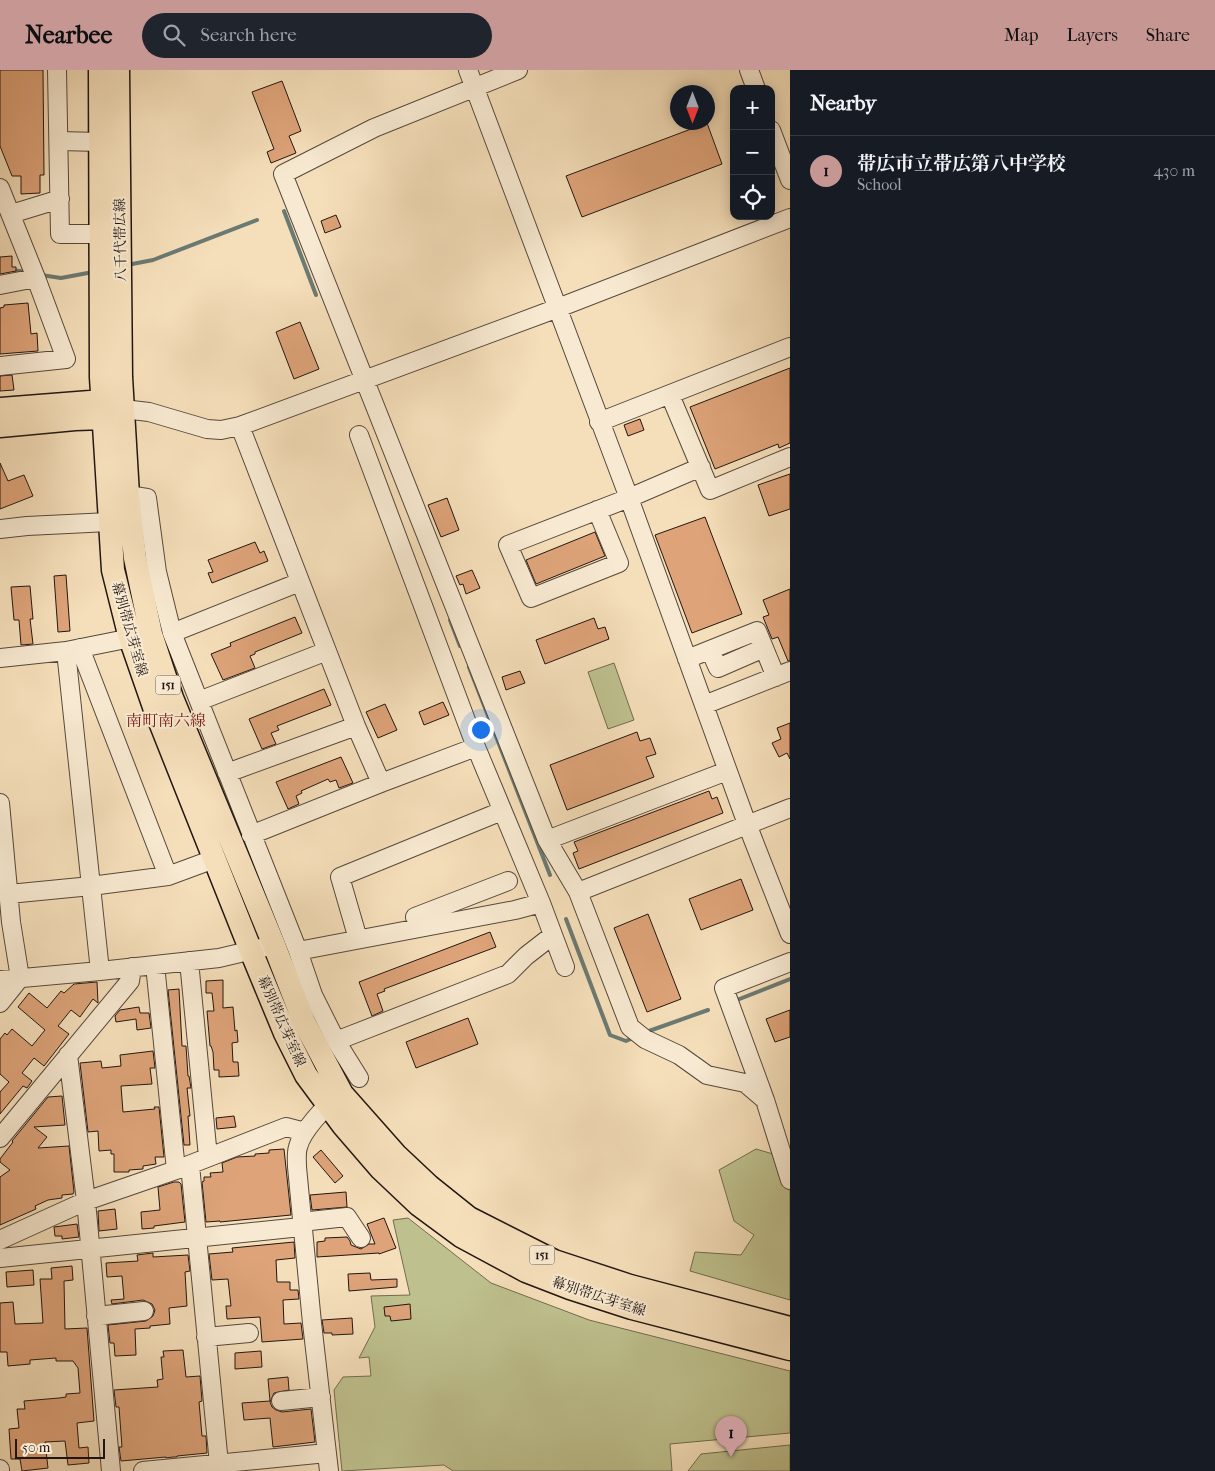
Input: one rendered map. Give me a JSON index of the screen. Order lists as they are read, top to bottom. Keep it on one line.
{"streets":{"main road":["八千代帯広線","幕別帯広芽室線","151"]},"crossings":[["八千代帯広線","幕別帯広芽室線"]],"districts":["南町南六線"],"scale_bar":"50 m","north":"bottom","page":{"header":"Nearbee","search":"Search here","nav":["Map","Layers","Share"],"heading":"Nearby","map_buttons":["+","−"],"list":[{"mark":"1","name":"帯広市立帯広第八中学校","note":"School","value":"430 m"}],"pins":"1","scale":"50 m"}}
